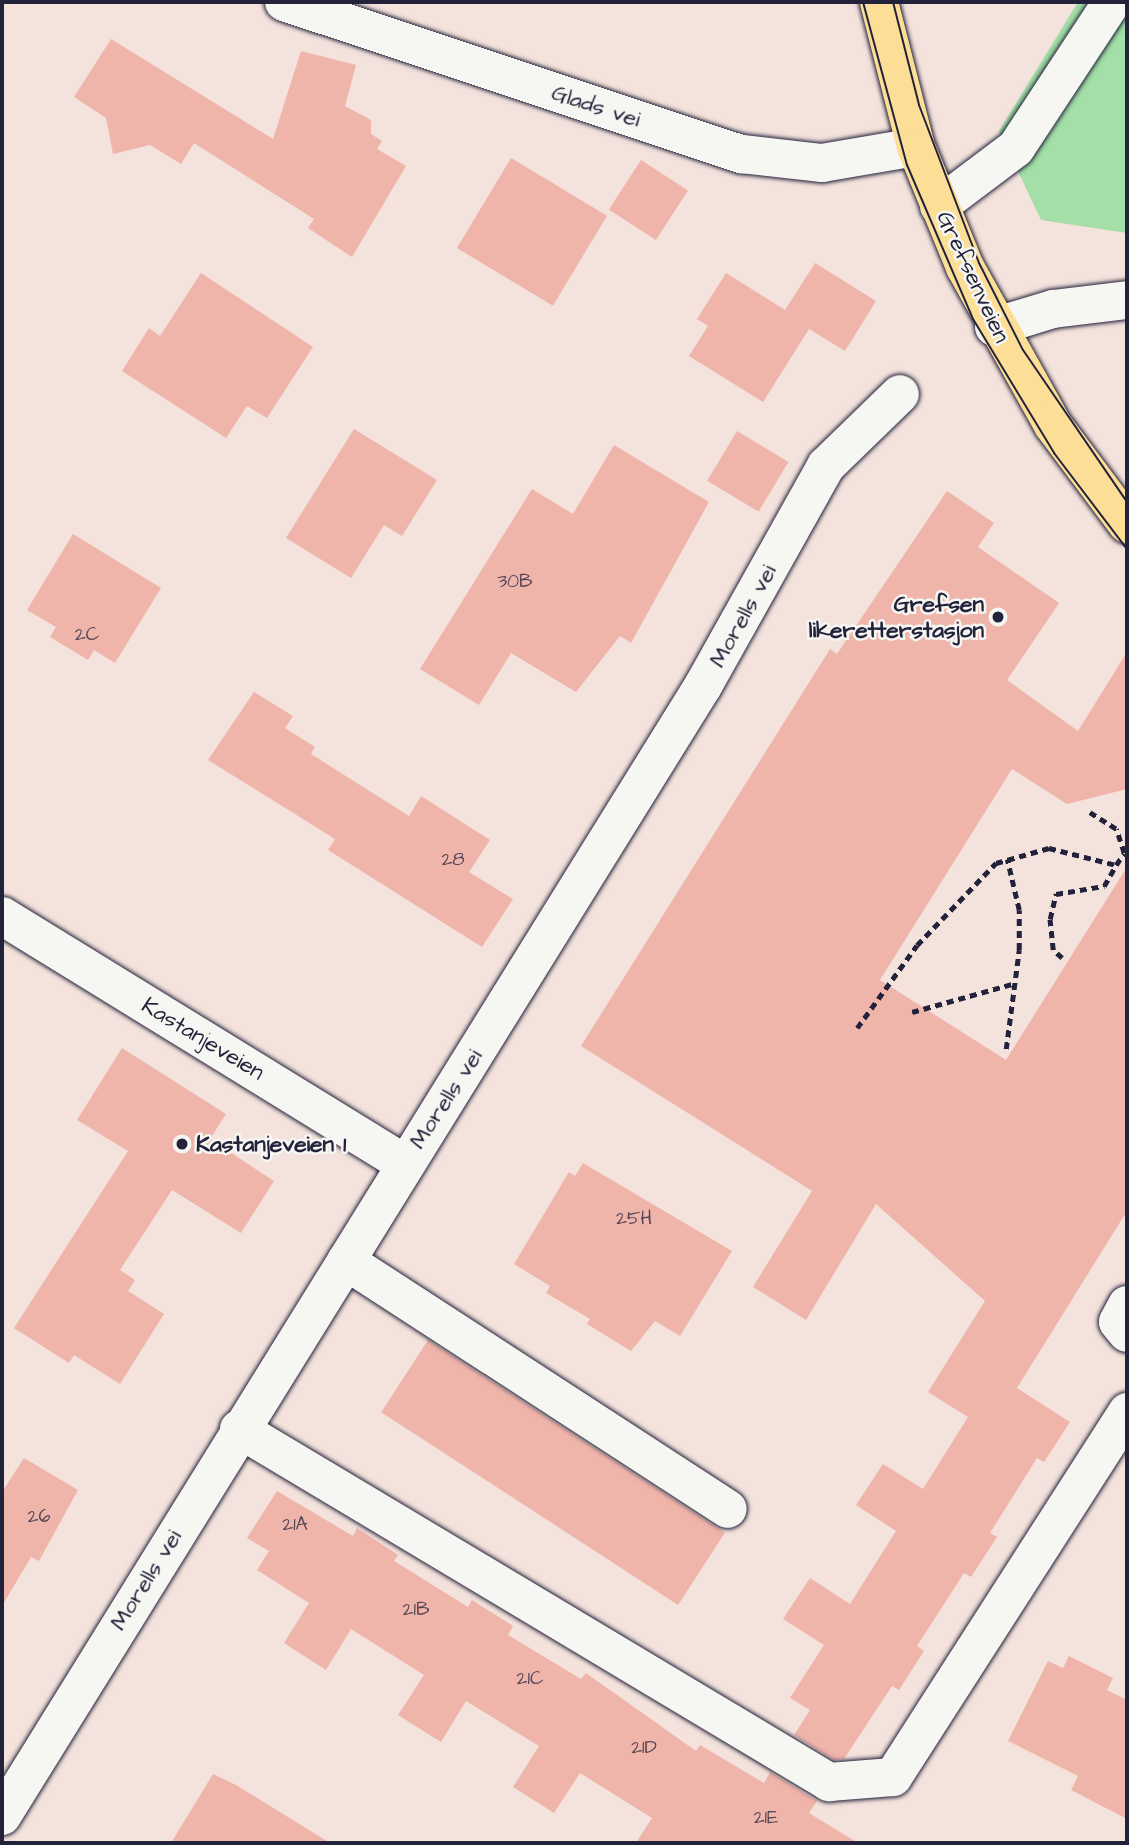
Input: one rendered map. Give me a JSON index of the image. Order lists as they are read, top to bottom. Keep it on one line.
{"streets":{"main road":["Grefsenveien"],"street":["Glads vei","Morells vei","Kastanjeveien"]},"crossings":[["Glads vei","Grefsenveien"],["Morells vei","Kastanjeveien"]],"places":["Grefsen likeretterstasjon","Kastanjeveien 1"],"house_numbers":["30B","2C","28","25H","26","21A","21B","21C","21D","21E"]}
